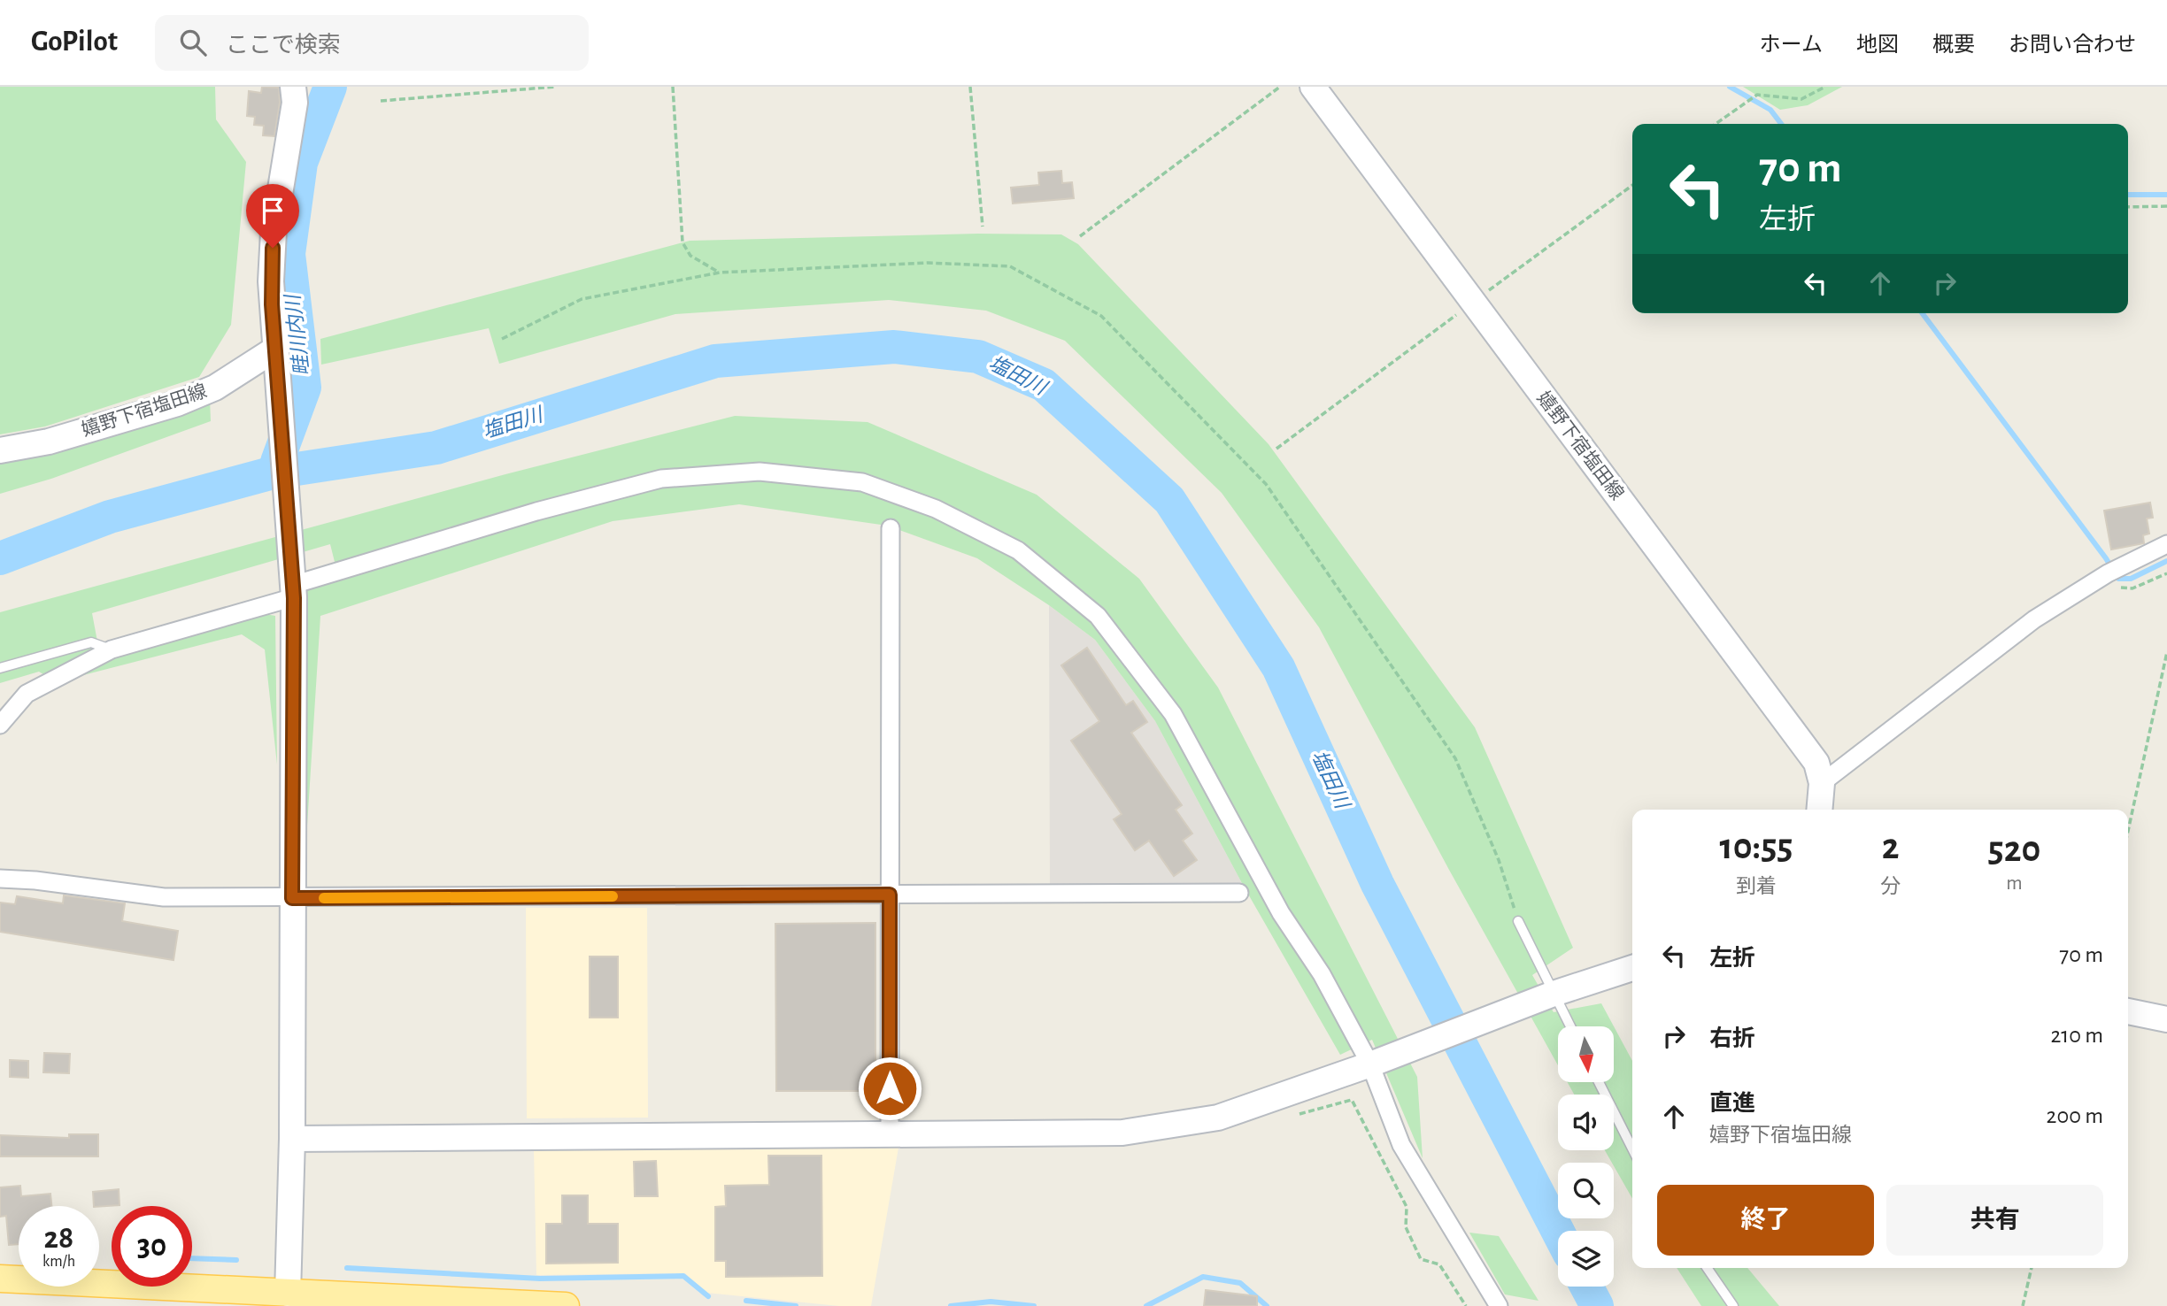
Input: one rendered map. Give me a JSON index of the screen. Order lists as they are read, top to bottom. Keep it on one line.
{"streets":{"street":["嬉野下宿塩田線"]},"water":["畦川内川","塩田川"],"north":"bottom","page":{"header":"GoPilot","search":"ここで検索","nav":["ホーム","地図","概要","お問い合わせ"],"turn":["70 m","左折"],"eta":["10:55","到着","2","分","520","m"],"list":[{"name":"左折","value":"70 m"},{"name":"右折","value":"210 m"},{"name":"直進","note":"嬉野下宿塩田線","value":"200 m"}],"buttons":["終了","共有"],"speed":"28 km/h","limit":"30"}}
